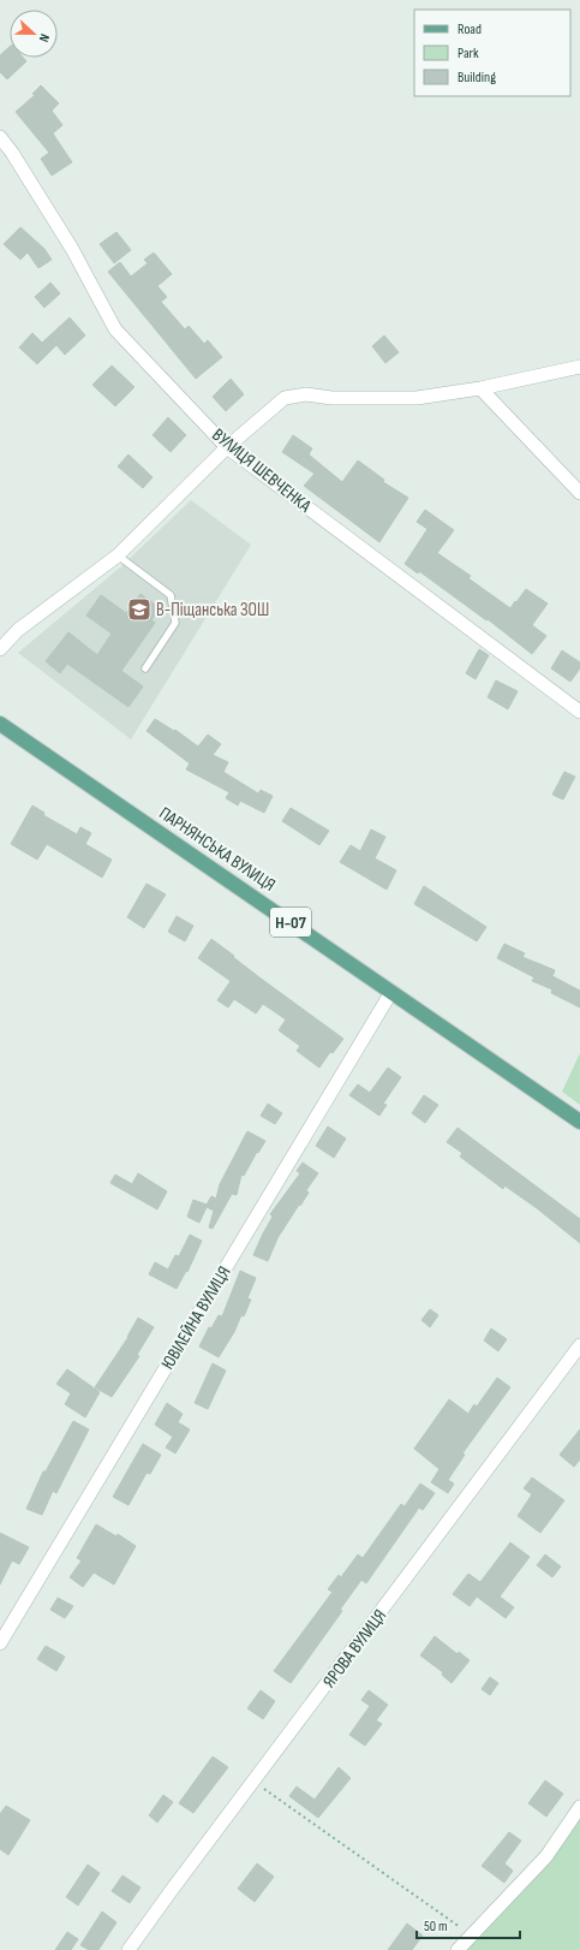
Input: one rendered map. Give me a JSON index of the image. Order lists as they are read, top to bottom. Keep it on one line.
{"streets":{"main road":["ПАРНЯНСЬКА ВУЛИЦЯ","Н-07"],"street":["ВУЛИЦЯ ШЕВЧЕНКА","ЮВІЛЕЙНА ВУЛИЦЯ","ЯРОВА ВУЛИЦЯ"]},"crossings":[["ПАРНЯНСЬКА ВУЛИЦЯ","ЮВІЛЕЙНА ВУЛИЦЯ"]],"places":{"school or university":["В-Піщанська ЗОШ"]},"legend":["Road","Park","Building"],"scale_bar":"50 m","north":"right"}
